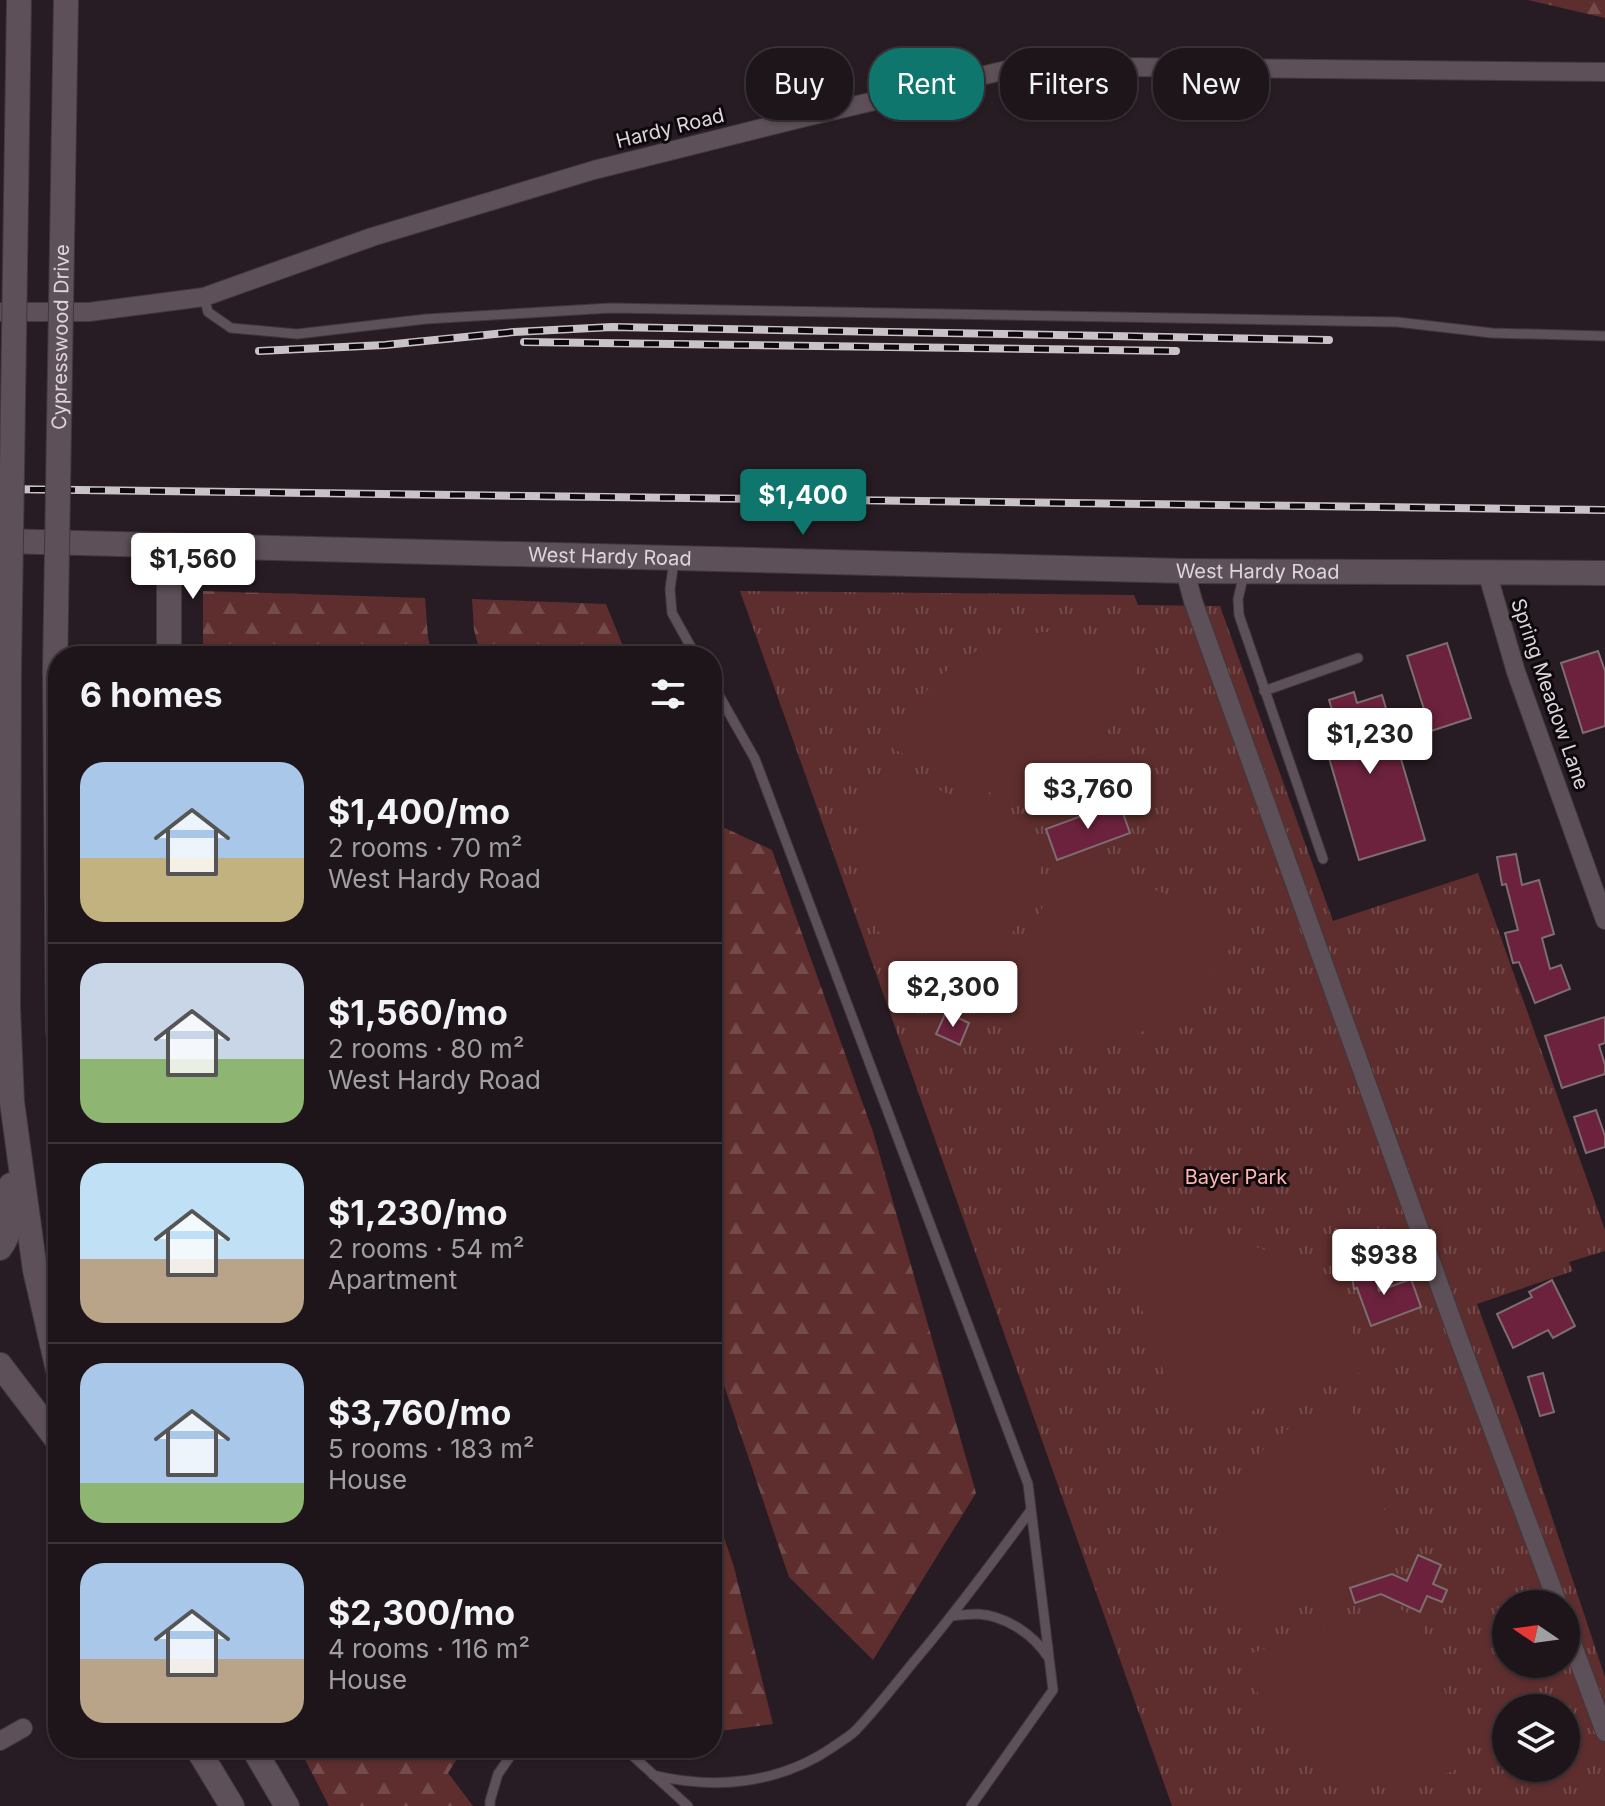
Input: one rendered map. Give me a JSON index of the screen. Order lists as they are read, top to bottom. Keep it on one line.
{"streets":{"main road":["Cypresswood Drive","West Hardy Road"],"street":["Hardy Road","Spring Meadow Lane"]},"crossings":[["West Hardy Road","Spring Meadow Lane"]],"parks":["Bayer Park"],"north":"left","page":{"chip":["Buy","Rent","Filters","New"],"price":["$1,400","$1,560","$1,230","$3,760","$2,300","$938"],"heading":"6 homes","list":[{"name":"$1,400/mo","note":"2 rooms · 70 m² · West Hardy Road"},{"name":"$1,560/mo","note":"2 rooms · 80 m² · West Hardy Road"},{"name":"$1,230/mo","note":"2 rooms · 54 m² · Apartment"},{"name":"$3,760/mo","note":"5 rooms · 183 m² · House"},{"name":"$2,300/mo","note":"4 rooms · 116 m² · House"}]}}
